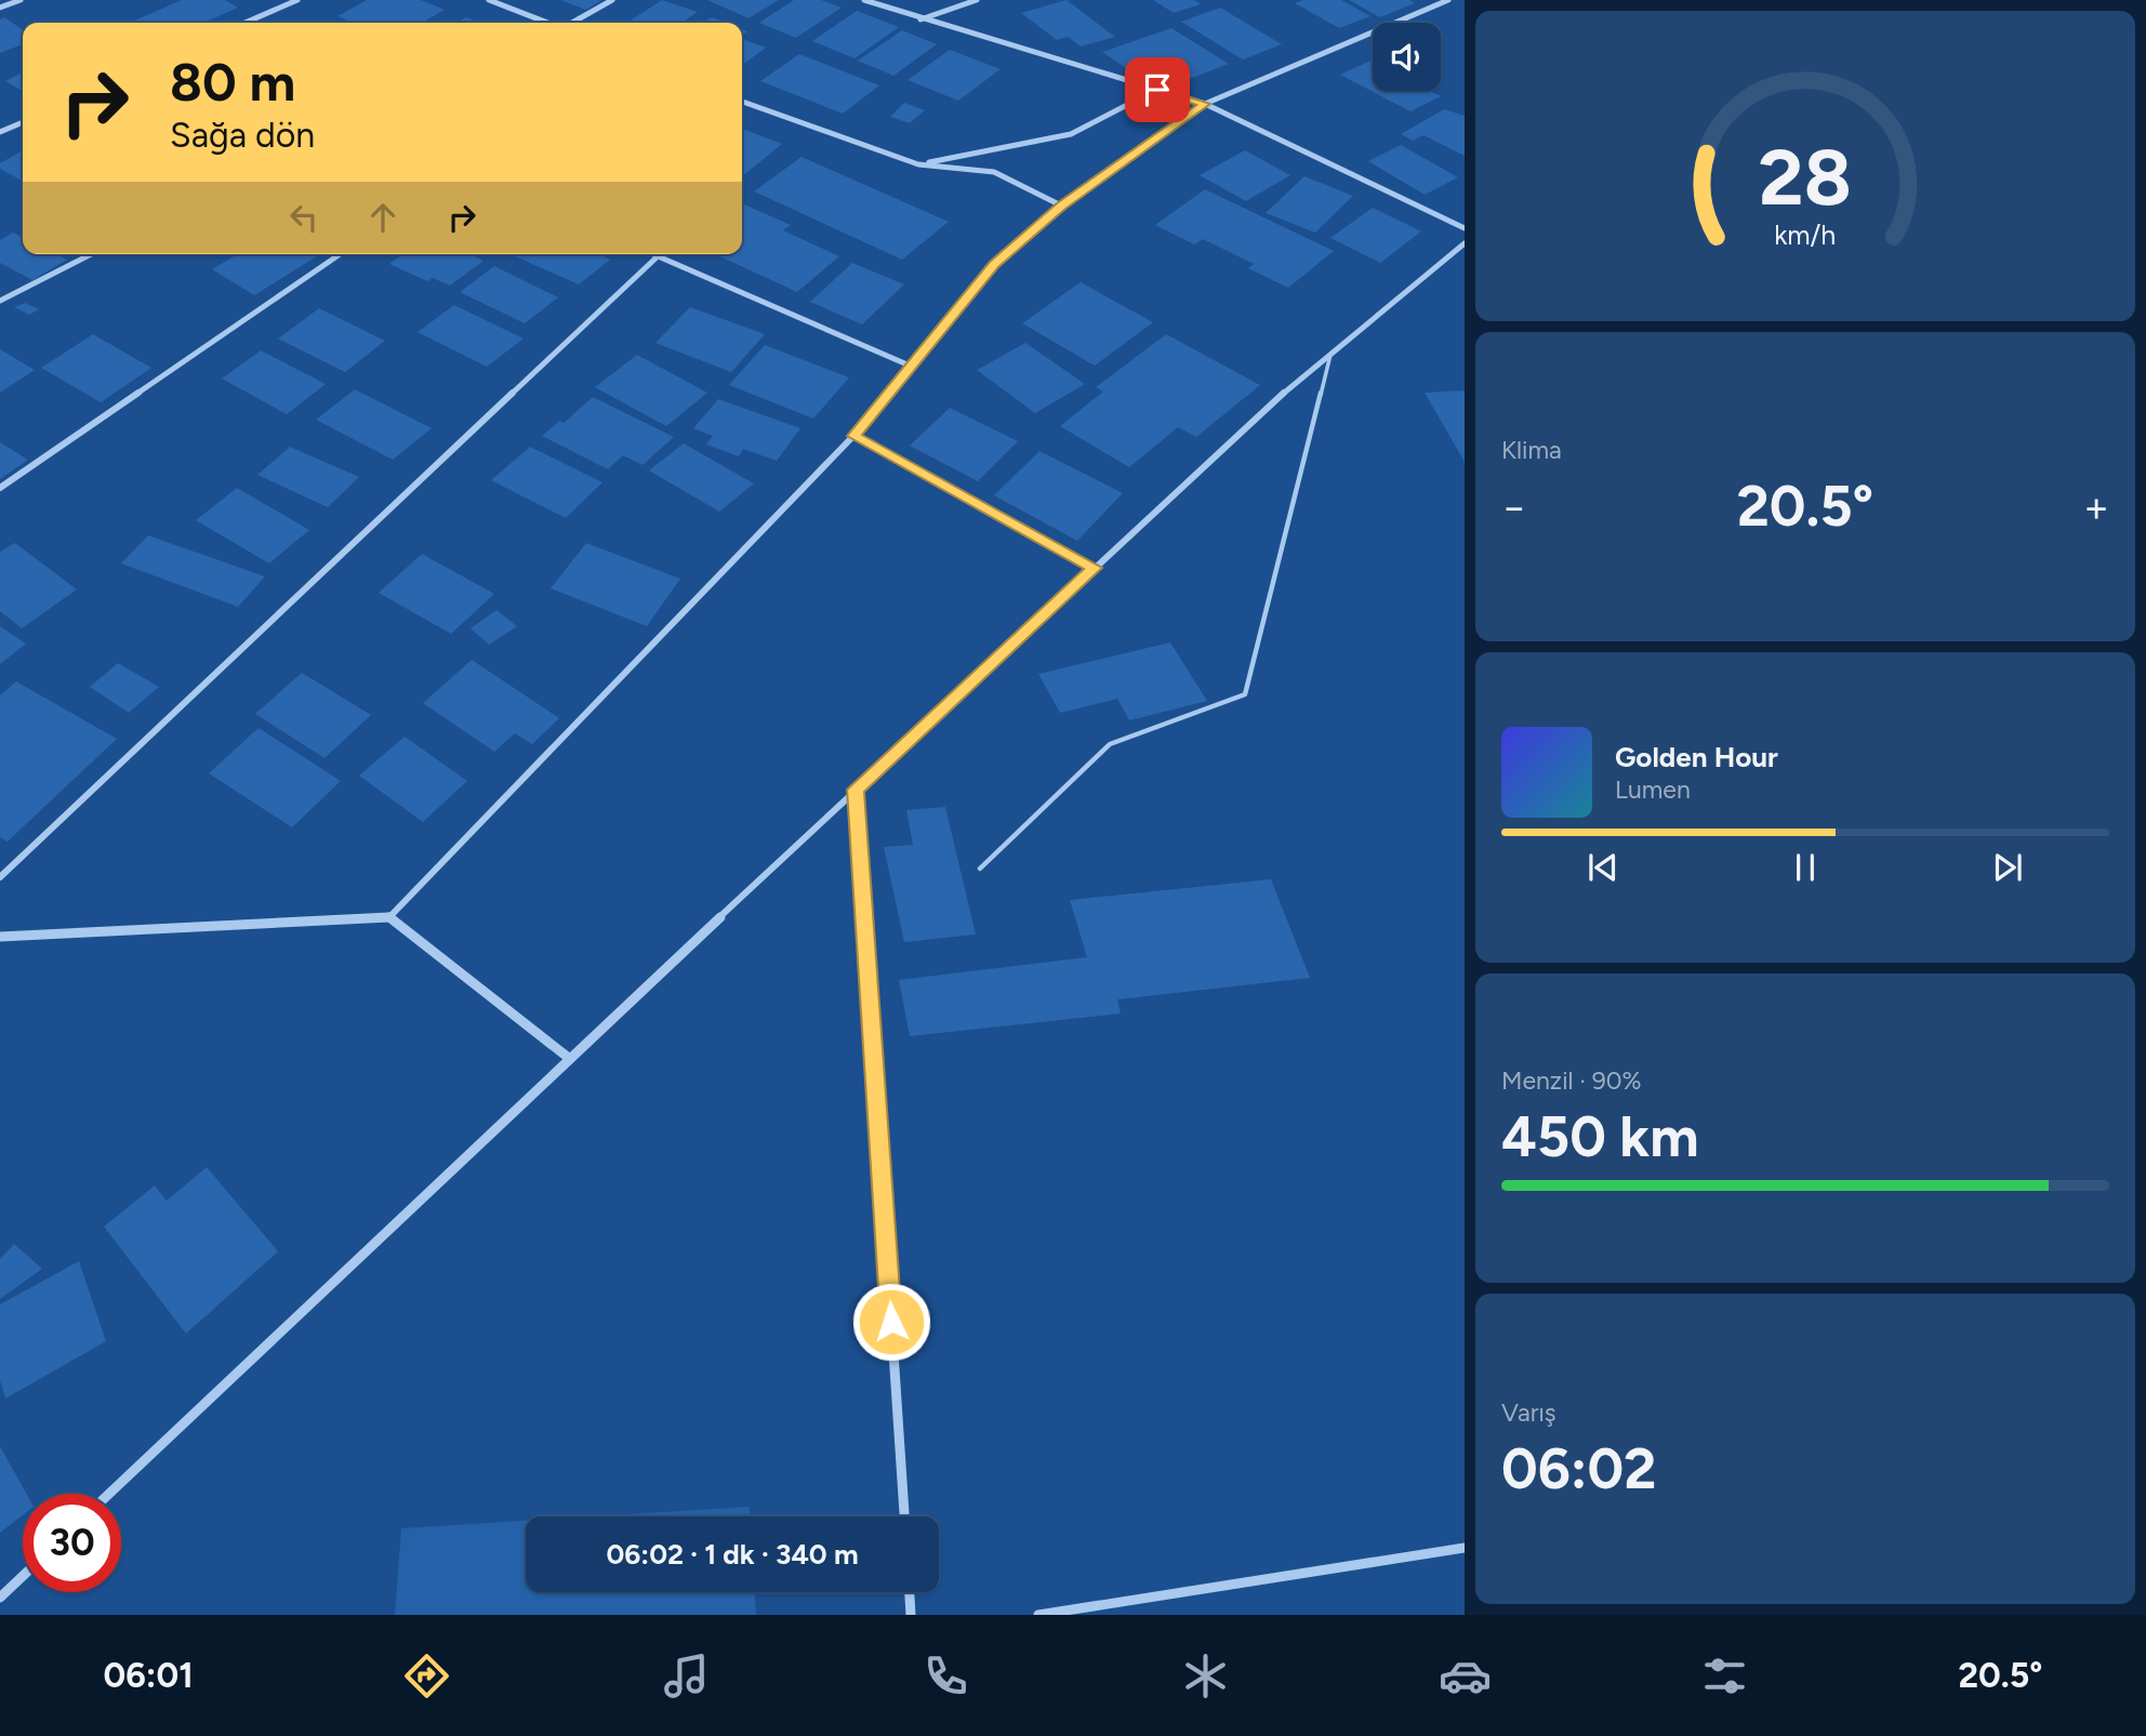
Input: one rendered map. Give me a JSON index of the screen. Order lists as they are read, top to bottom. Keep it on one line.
{"page":{"turn":["80 m","Sağa dön"],"tile":["Klima",["Menzil · 90%","450 km"],["Varış","06:02"]],"heat":["−","20.5°","+"],"song":["Golden Hour","Lumen"],"limit":"30","trip":"06:02 · 1 dk · 340 m","tabs":["06:01","20.5°"],"gauge":["28","km/h"]}}
